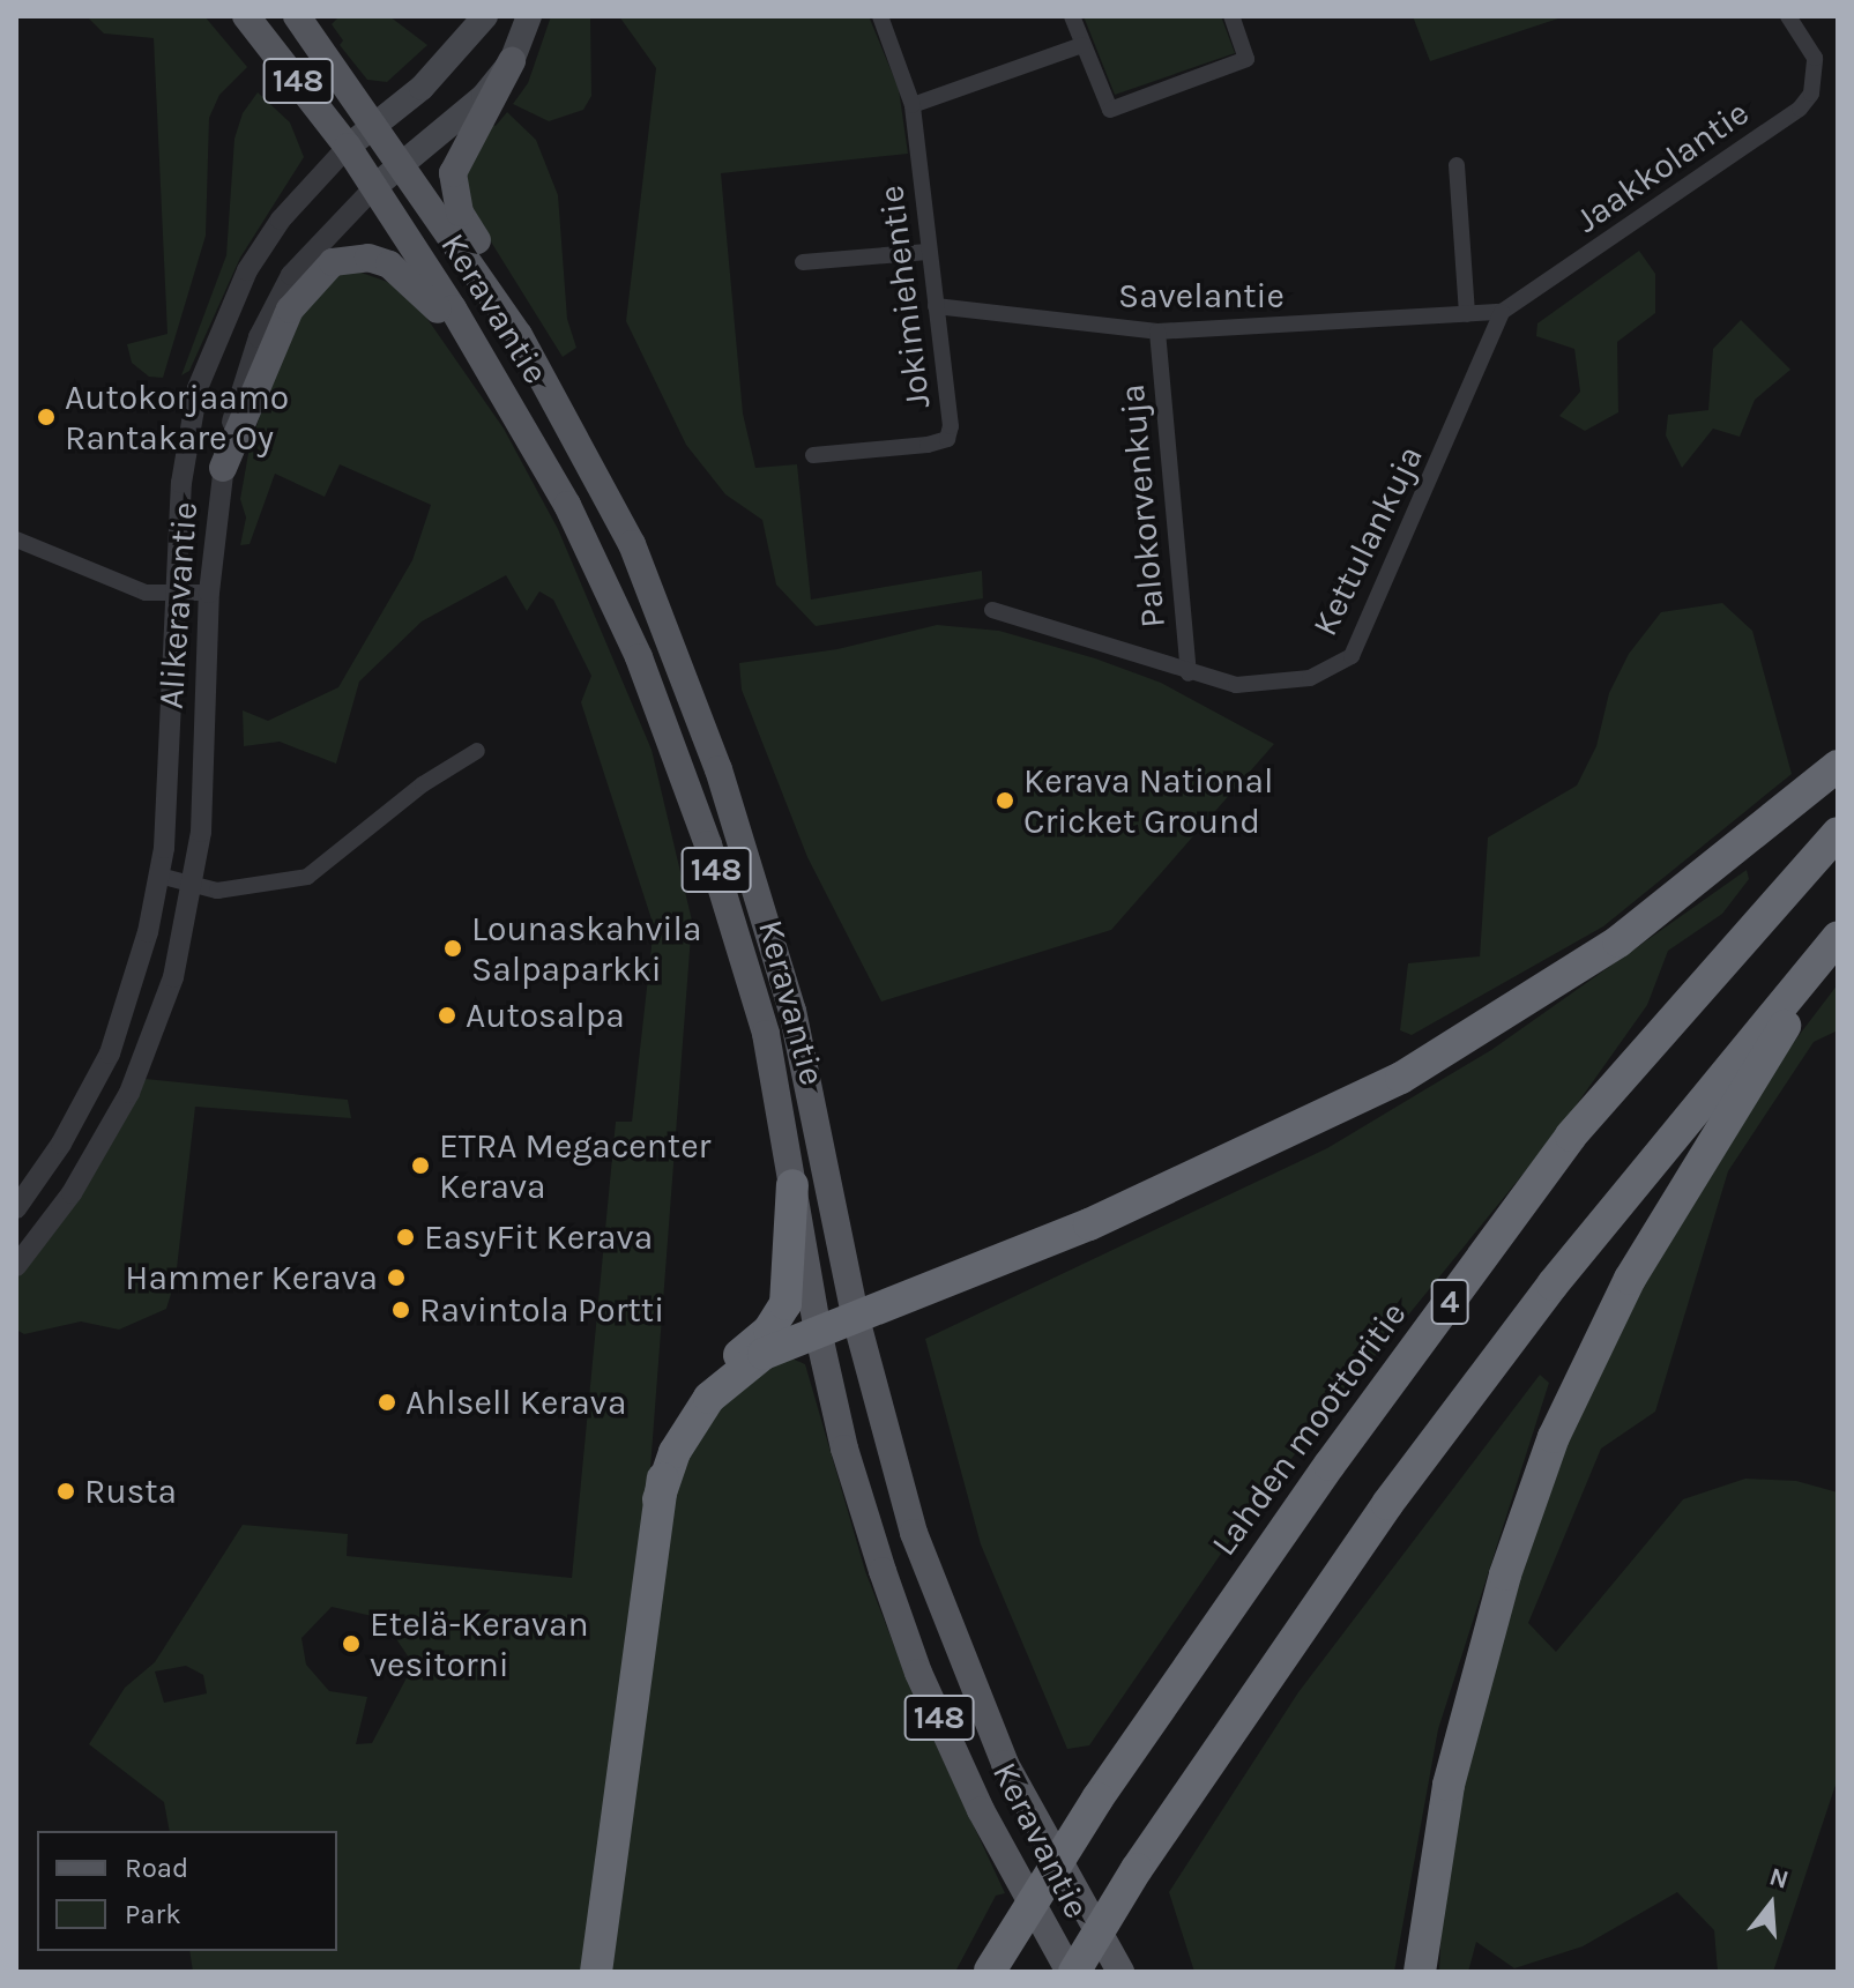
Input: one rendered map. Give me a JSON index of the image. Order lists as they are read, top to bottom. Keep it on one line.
{"streets":{"highway":["4","Lahden moottoritie"],"main road":["148","Keravantie","Alikeravantie"],"street":["Jaakkolantie","Savelantie","Jokimiehentie","Palokorvenkuja","Kettulankuja"]},"crossings":[["Jaakkolantie","Kettulankuja"],["Savelantie","Jokimiehentie"],["Savelantie","Palokorvenkuja"],["Keravantie","Alikeravantie"],["Keravantie","4"],["Palokorvenkuja","Kettulankuja"]],"places":["Autokorjaamo Rantakare Oy","Kerava National Cricket Ground","Lounaskahvila Salpaparkki","Autosalpa","ETRA Megacenter Kerava","EasyFit Kerava","Hammer Kerava","Ravintola Portti","Ahlsell Kerava","Rusta","Etelä-Keravan vesitorni"],"legend":["Road","Park"],"north":"top"}
